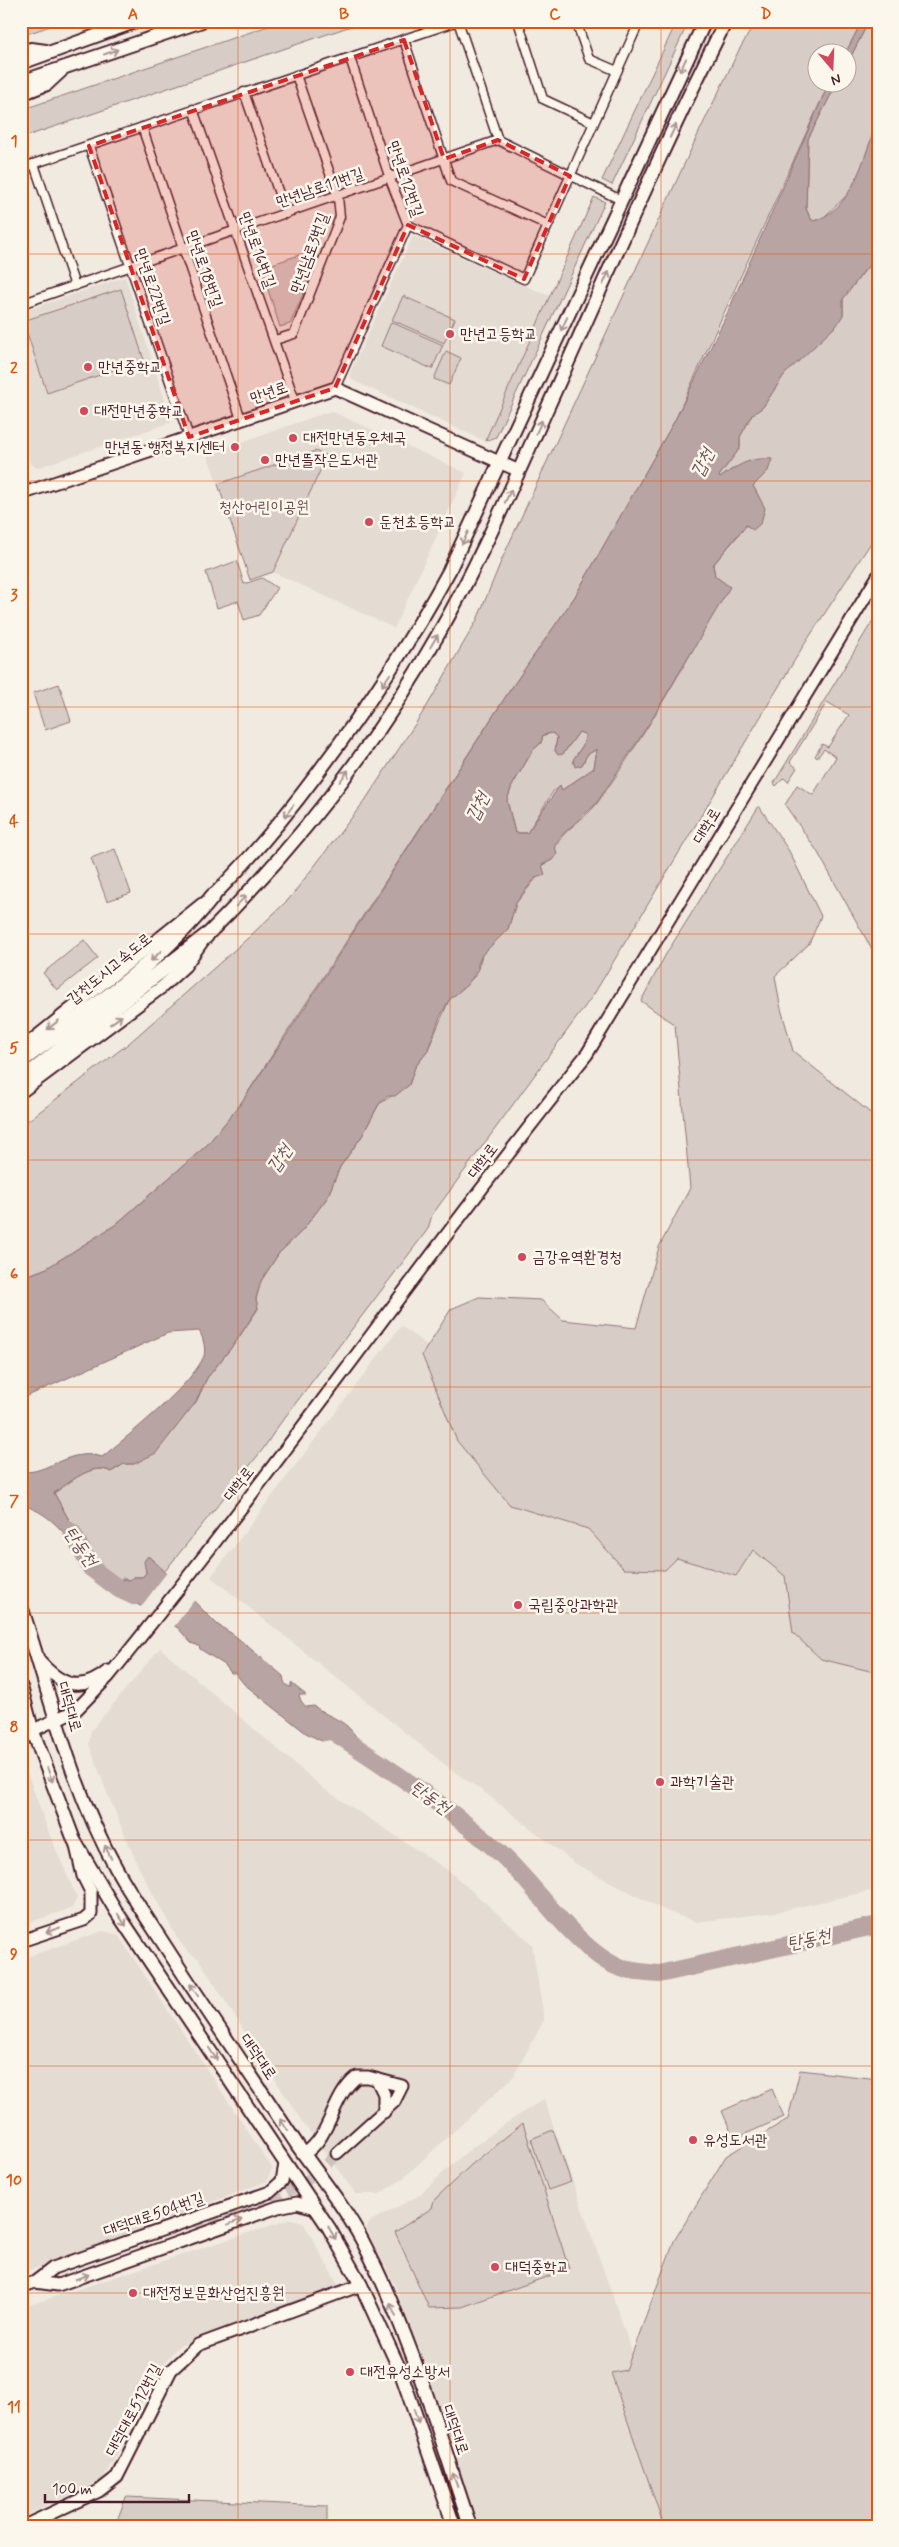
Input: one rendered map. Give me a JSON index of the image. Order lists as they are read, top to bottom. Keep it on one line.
{"streets":{"highway":["갑천도시고속도로"],"main road":["대덕대로"],"street":["만년로12번길","만년남로11번길","만년로16번길","만년남로3번길","만년로18번길","만년로22번길","만년로","대학로","대덕대로504번길","대덕대로512번길"]},"crossings":[["만년로12번길","만년남로11번길"],["만년로12번길","만년로"],["만년남로11번길","만년로16번길"],["만년남로11번길","만년남로3번길"],["만년남로11번길","만년로18번길"],["만년남로11번길","만년로22번길"],["만년로16번길","만년남로3번길"],["만년로16번길","만년로"],["만년로18번길","만년로"],["만년로22번길","만년로"],["대학로","대덕대로"],["대덕대로","대덕대로504번길"],["대덕대로","대덕대로512번길"]],"water":["갑천","탄동천"],"parks":["청산어린이공원"],"places":["만년고등학교","만년중학교","대전만년중학교","대전만년동우체국","만년동 행정복지센터","만년뜰작은도서관","둔천초등학교","금강유역환경청","국립중앙과학관","과학기술관","유성도서관","대덕중학교","대전정보문화산업진흥원","대전유성소방서"],"scale_bar":"100 m","north":"bottom","grid":{"columns":["A","B","C","D"],"rows":["1","2","3","4","5","6","7","8","9","10","11"]}}
